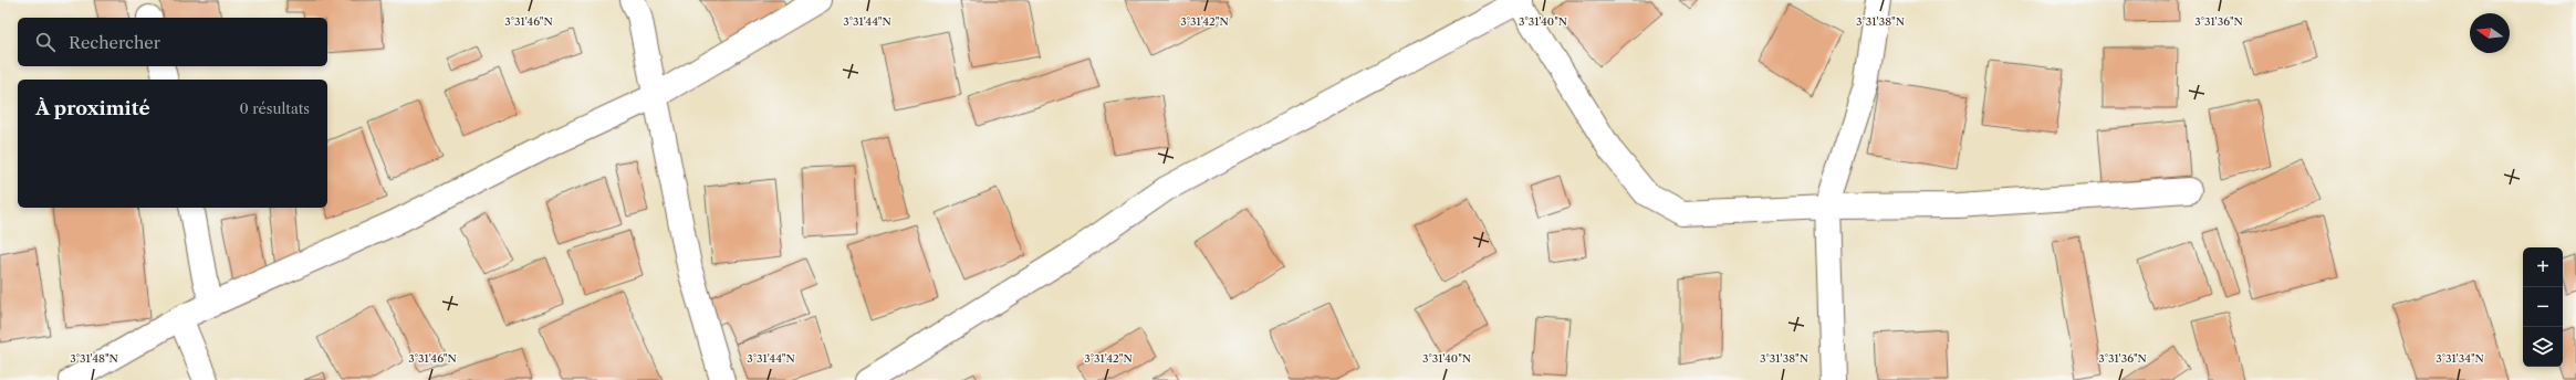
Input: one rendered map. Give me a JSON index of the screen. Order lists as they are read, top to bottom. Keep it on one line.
{"north":"left","page":{"search":"Rechercher","heading":["À proximité","0 résultats"],"map_buttons":["+","−"]},"coordinates":["3°31'46\"N","3°31'44\"N","3°31'42\"N","3°31'40\"N","3°31'38\"N","3°31'36\"N","3°31'48\"N","3°31'34\"N"]}
